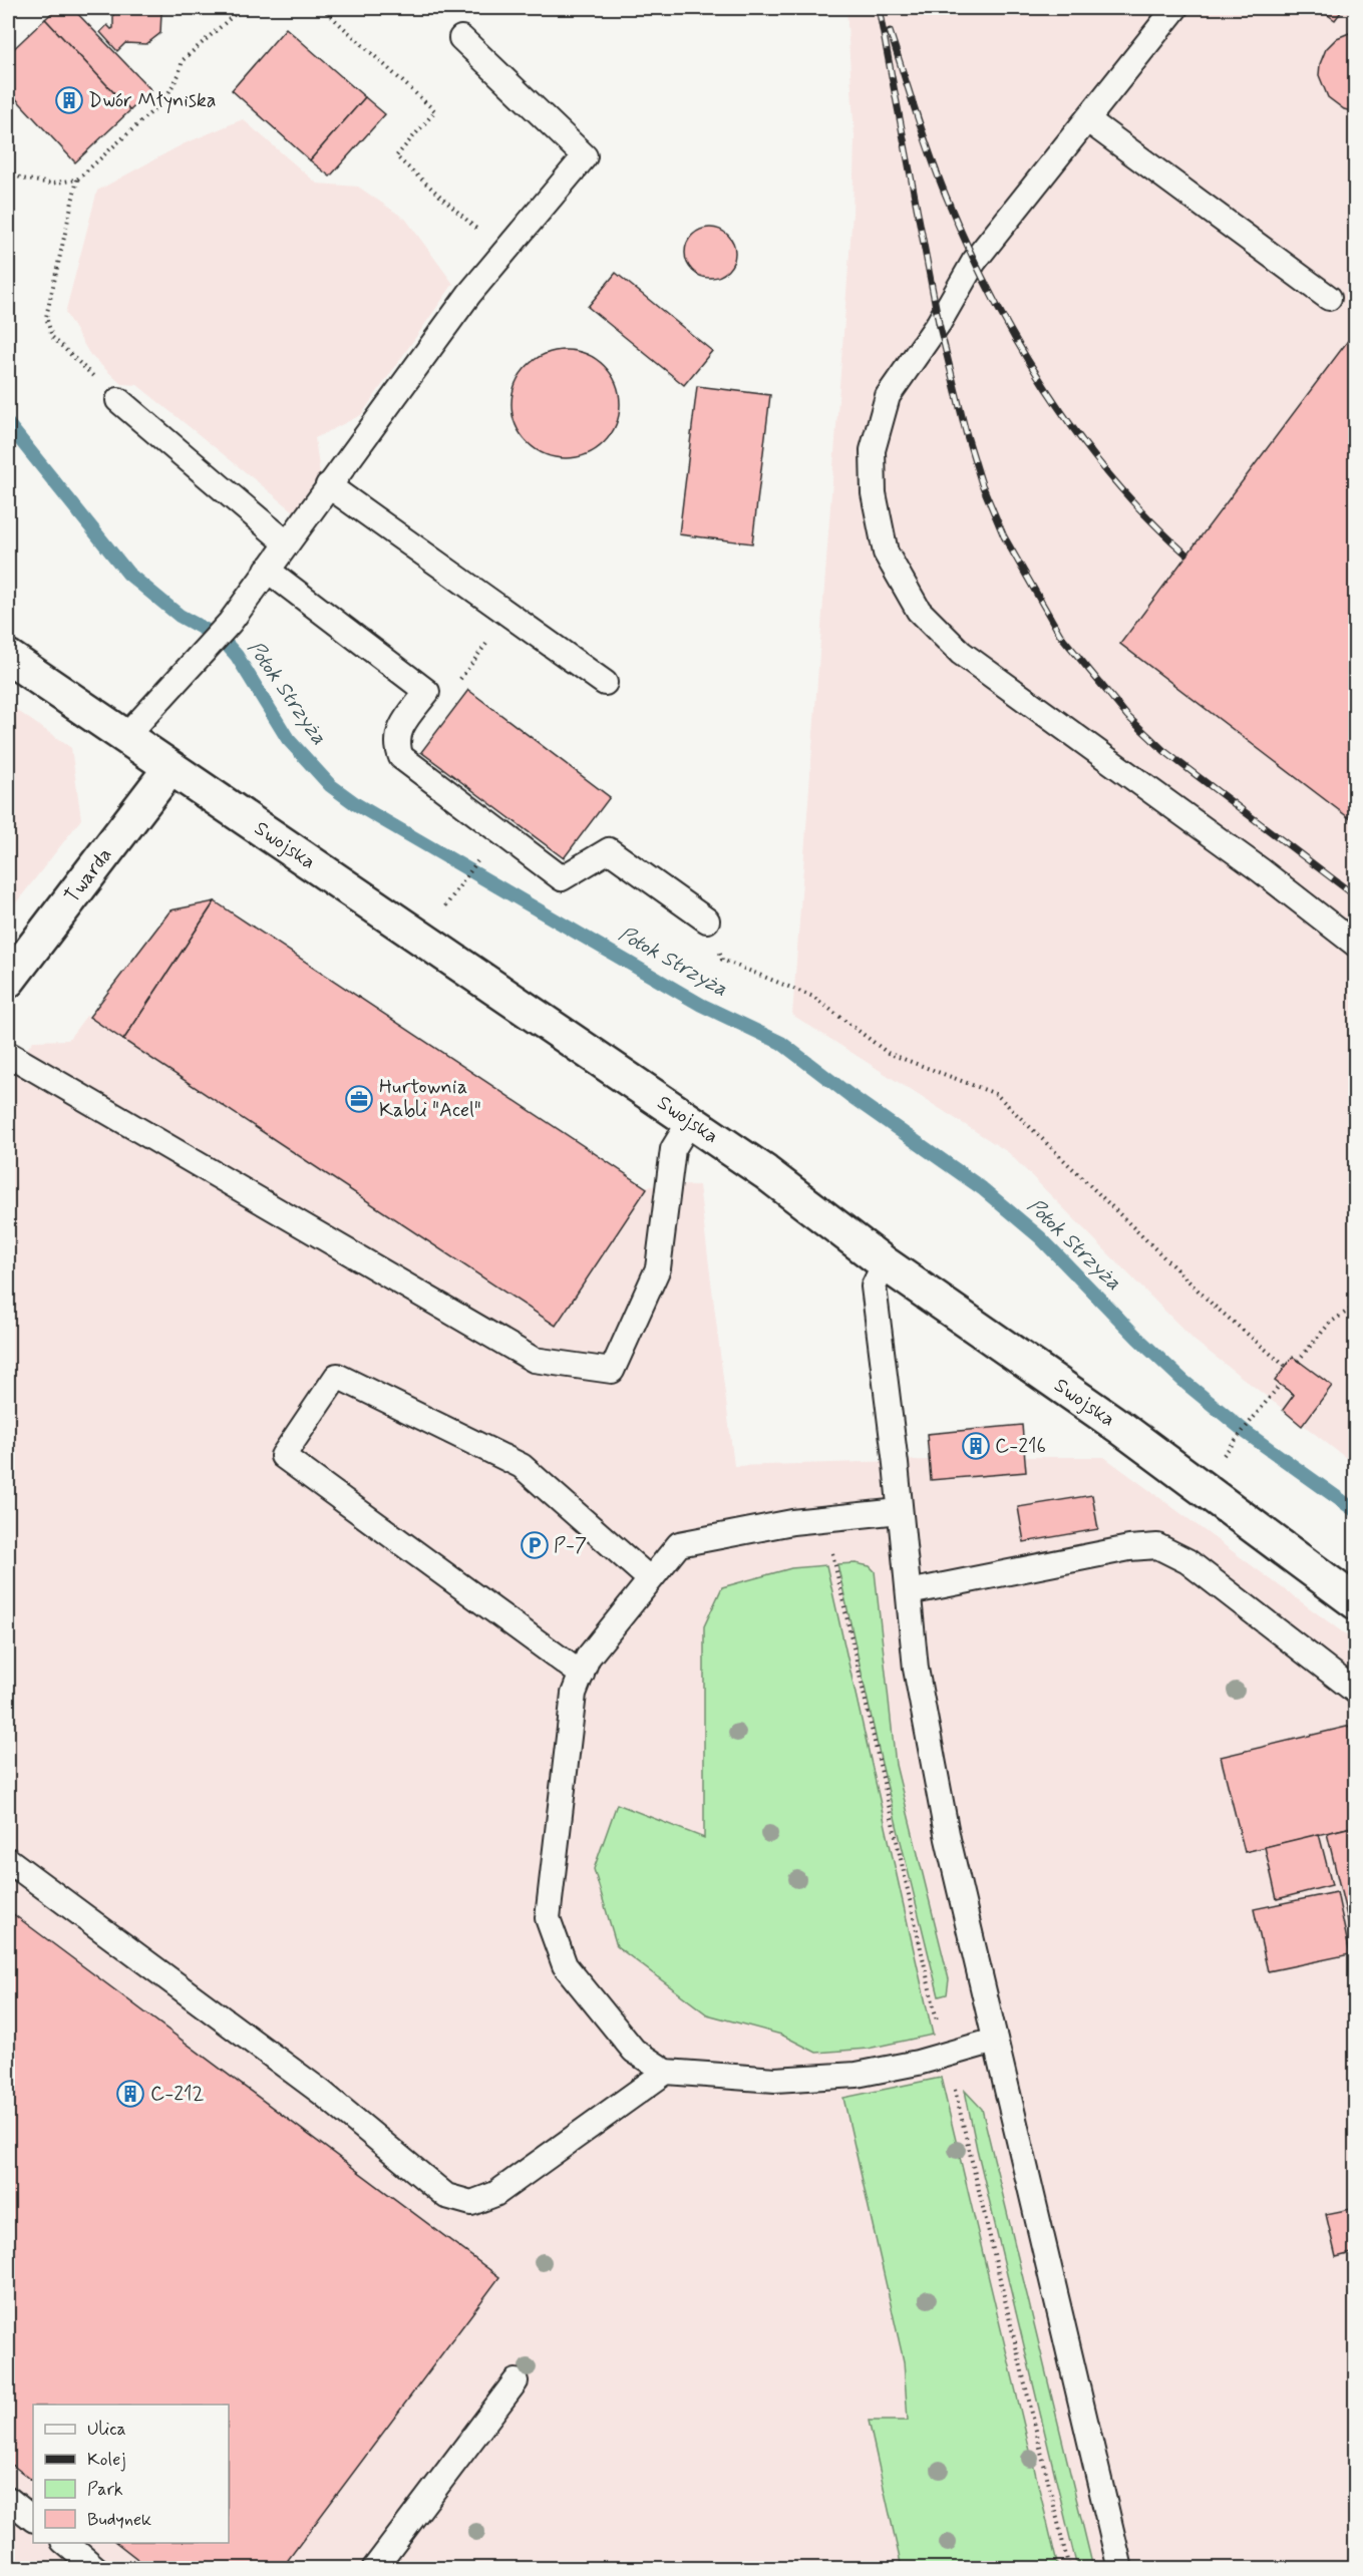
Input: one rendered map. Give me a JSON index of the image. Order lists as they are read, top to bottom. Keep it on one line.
{"streets":{"street":["Swojska","Twarda"]},"crossings":[["Swojska","Twarda"]],"water":["Potok Strzyża"],"places":{"building":["Dwór Młyniska","C-216","C-212"],"office":["Hurtownia Kabli \"Acel\""],"parking":["P-7"]},"legend":["Ulica","Kolej","Park","Budynek"]}
